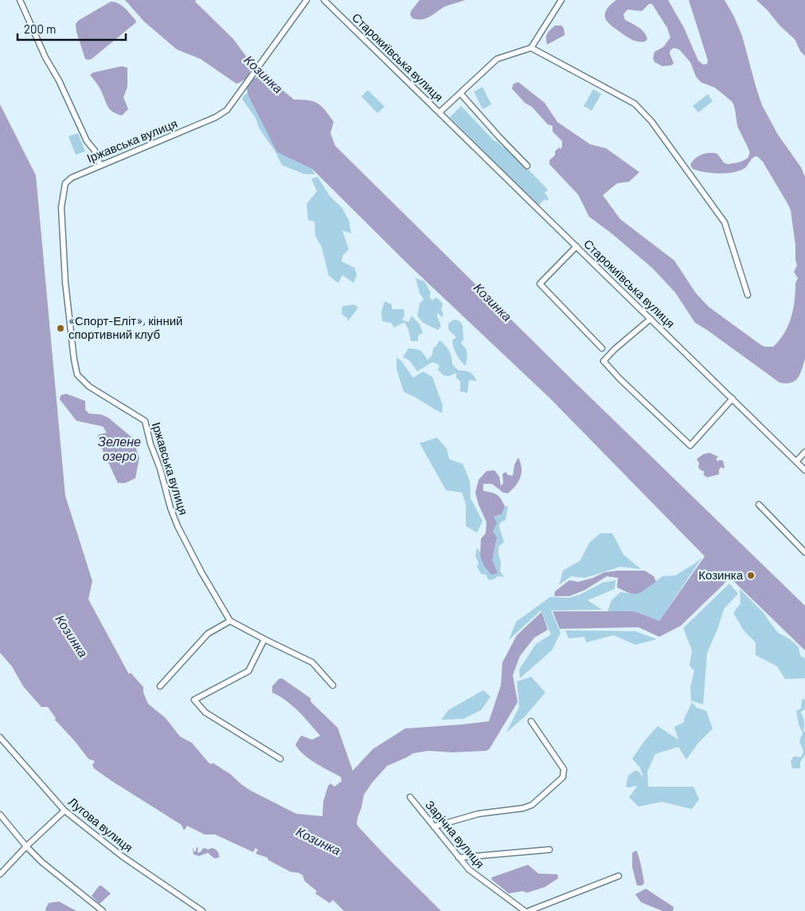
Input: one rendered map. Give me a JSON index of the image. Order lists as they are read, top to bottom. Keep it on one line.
{"streets":{"street":["Старокиївська вулиця","Іржавська вулиця","Лугова вулиця","Зарічна вулиця"]},"water":["Козинка","Зелене озеро"],"places":["«Спорт-Еліт», кінний спортивний клуб","Козинка"],"scale_bar":"200 m"}
